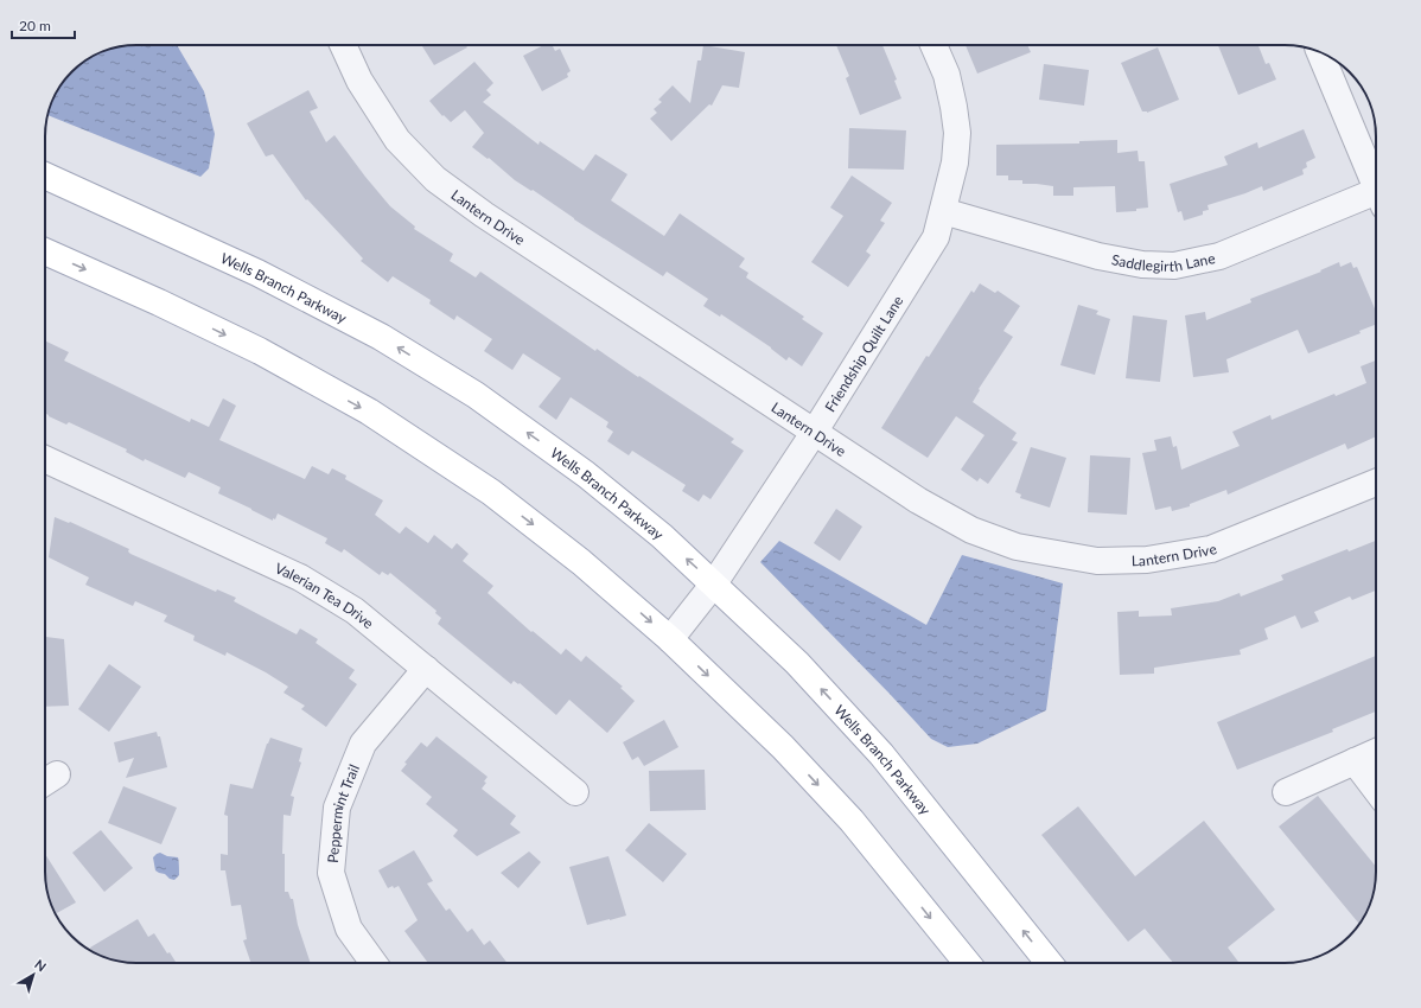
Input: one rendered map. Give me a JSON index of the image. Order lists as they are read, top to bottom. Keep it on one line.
{"streets":{"main road":["Wells Branch Parkway"],"street":["Lantern Drive","Saddlegirth Lane","Friendship Quilt Lane","Valerian Tea Drive","Peppermint Trail"]},"crossings":[["Lantern Drive","Friendship Quilt Lane"],["Saddlegirth Lane","Friendship Quilt Lane"],["Wells Branch Parkway","Friendship Quilt Lane"],["Valerian Tea Drive","Peppermint Trail"]],"scale_bar":"20 m","north":"top right"}
